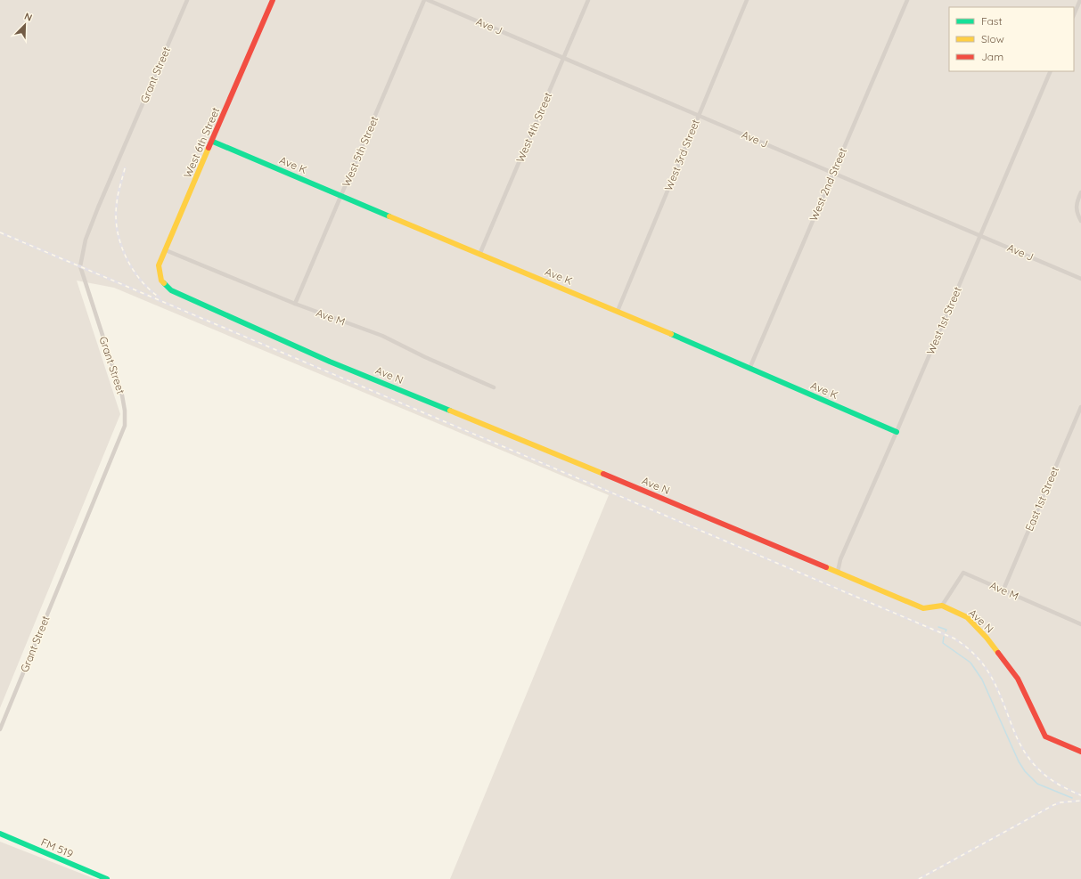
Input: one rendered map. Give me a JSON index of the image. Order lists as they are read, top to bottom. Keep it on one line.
{"streets":{"street":["Ave J","Grant Street","West 4th Street","West 6th Street","West 5th Street","West 3rd Street","Ave K","West 2nd Street","Ave M","West 1st Street","Ave N","East 1st Street","FM 519"]},"crossings":[["Ave J","West 4th Street"],["Ave J","West 3rd Street"],["Ave J","West 2nd Street"],["Ave J","West 1st Street"],["West 4th Street","Ave K"],["West 6th Street","Ave K"],["West 6th Street","Ave M"],["West 6th Street","Ave N"],["West 5th Street","Ave K"],["West 5th Street","Ave M"],["West 3rd Street","Ave K"],["Ave K","West 2nd Street"],["Ave K","West 1st Street"],["Ave M","Ave N"],["Ave M","East 1st Street"],["West 1st Street","Ave N"]],"legend":["Fast","Slow","Jam"],"north":"top right"}
